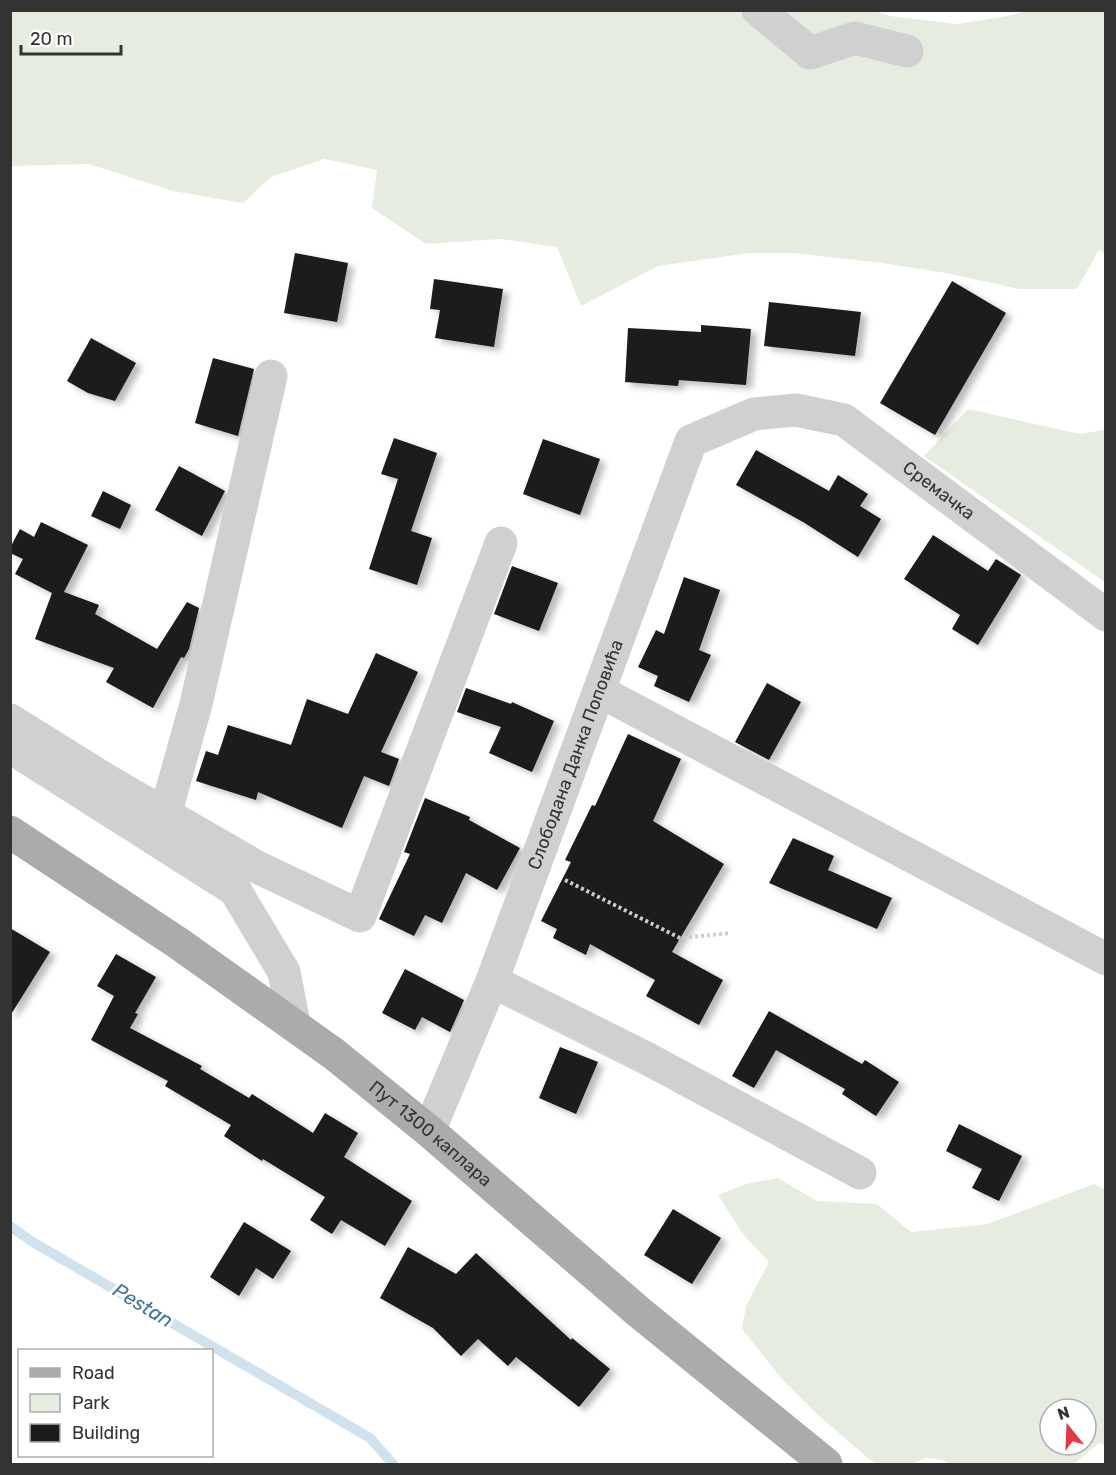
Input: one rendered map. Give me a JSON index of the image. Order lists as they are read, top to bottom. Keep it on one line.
{"streets":{"main road":["Пут 1300 каплара"],"street":["Сремачка","Слободана Данка Поповића"]},"crossings":[["Сремачка","Слободана Данка Поповића"],["Слободана Данка Поповића","Пут 1300 каплара"]],"water":["Pestan"],"legend":["Road","Park","Building"],"scale_bar":"20 m","north":"top"}
